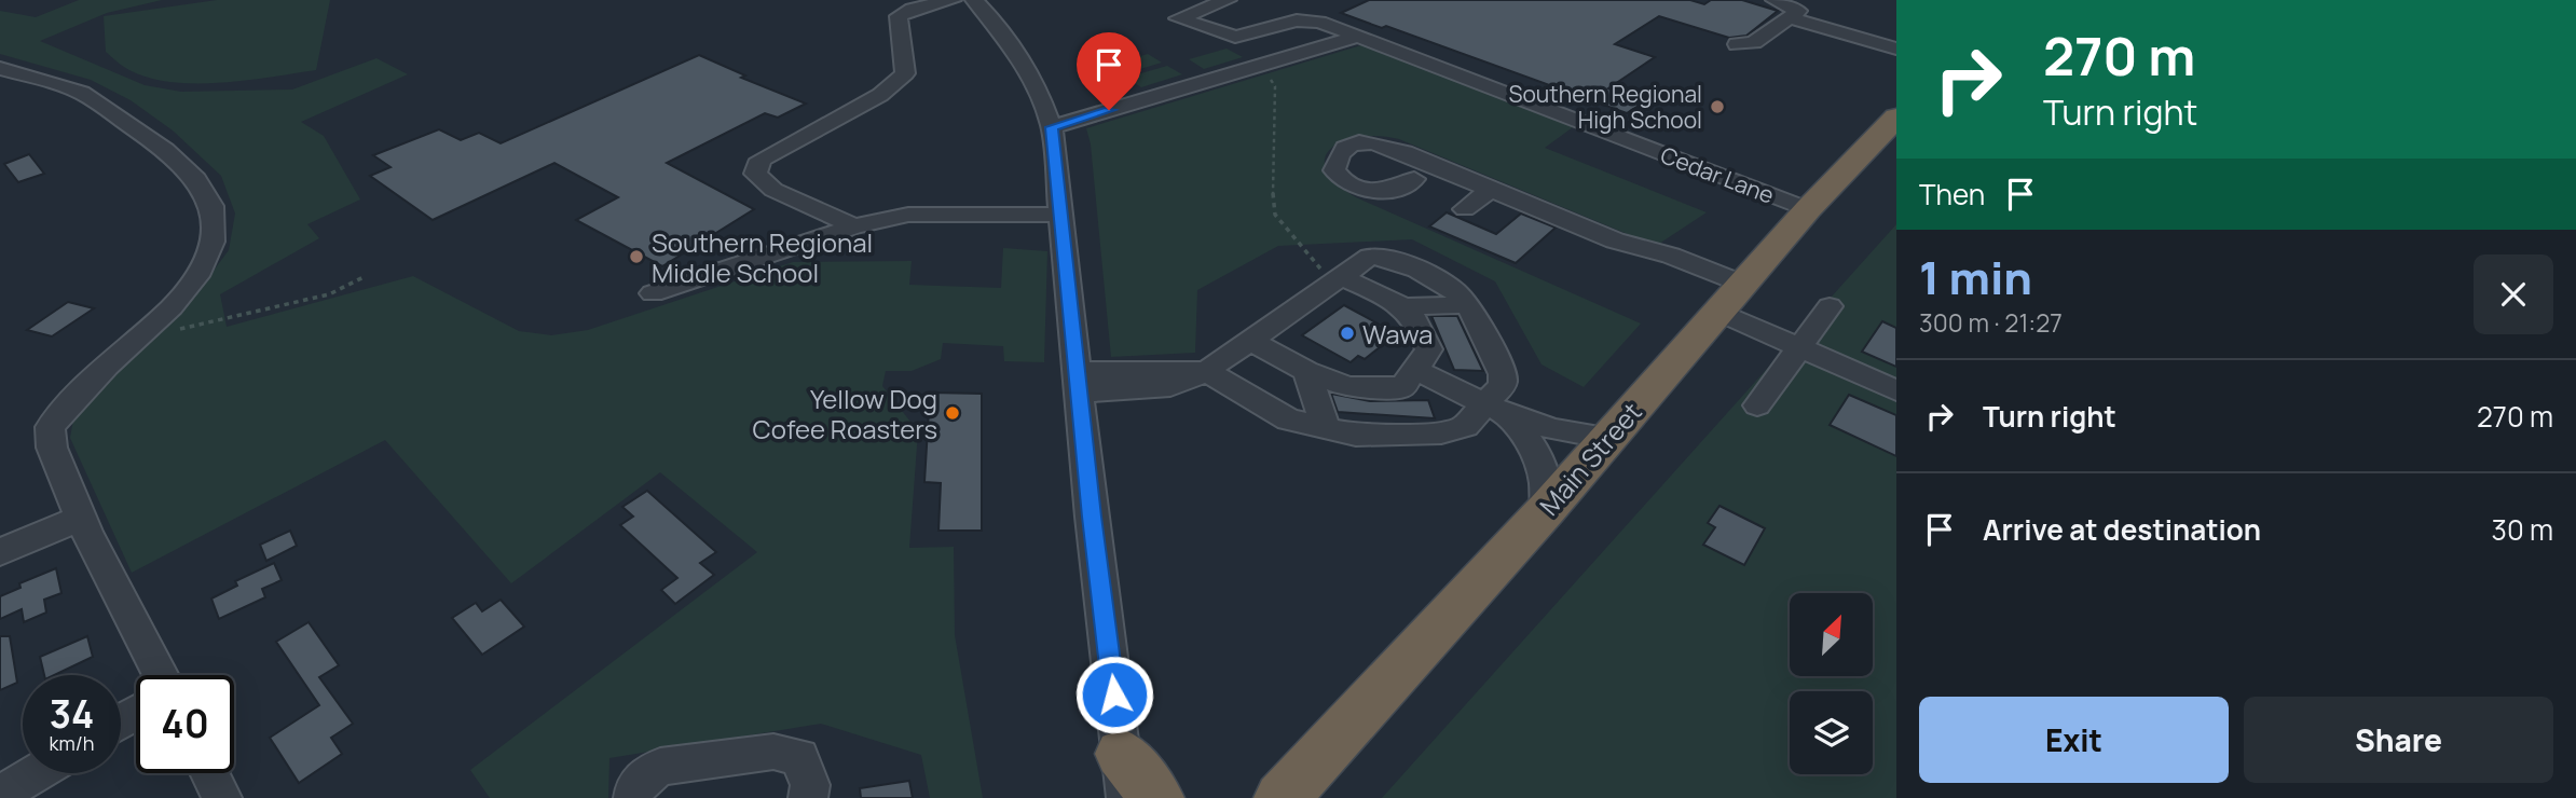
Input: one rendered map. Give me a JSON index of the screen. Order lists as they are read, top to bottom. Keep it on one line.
{"streets":{"highway":["Main Street"],"street":["Cedar Lane"]},"crossings":[["Cedar Lane","Main Street"]],"places":["Southern Regional High School","Southern Regional Middle School","Wawa","Yellow Dog Cofee Roasters"],"north":"top right","page":{"turn":["270 m","Turn right"],"then":"Then","heading":["1 min","300 m · 21:27"],"list":[{"name":"Turn right","value":"270 m"},{"name":"Arrive at destination","value":"30 m"}],"speed":"34 km/h","limit":"40","buttons":["Exit","Share"]}}
